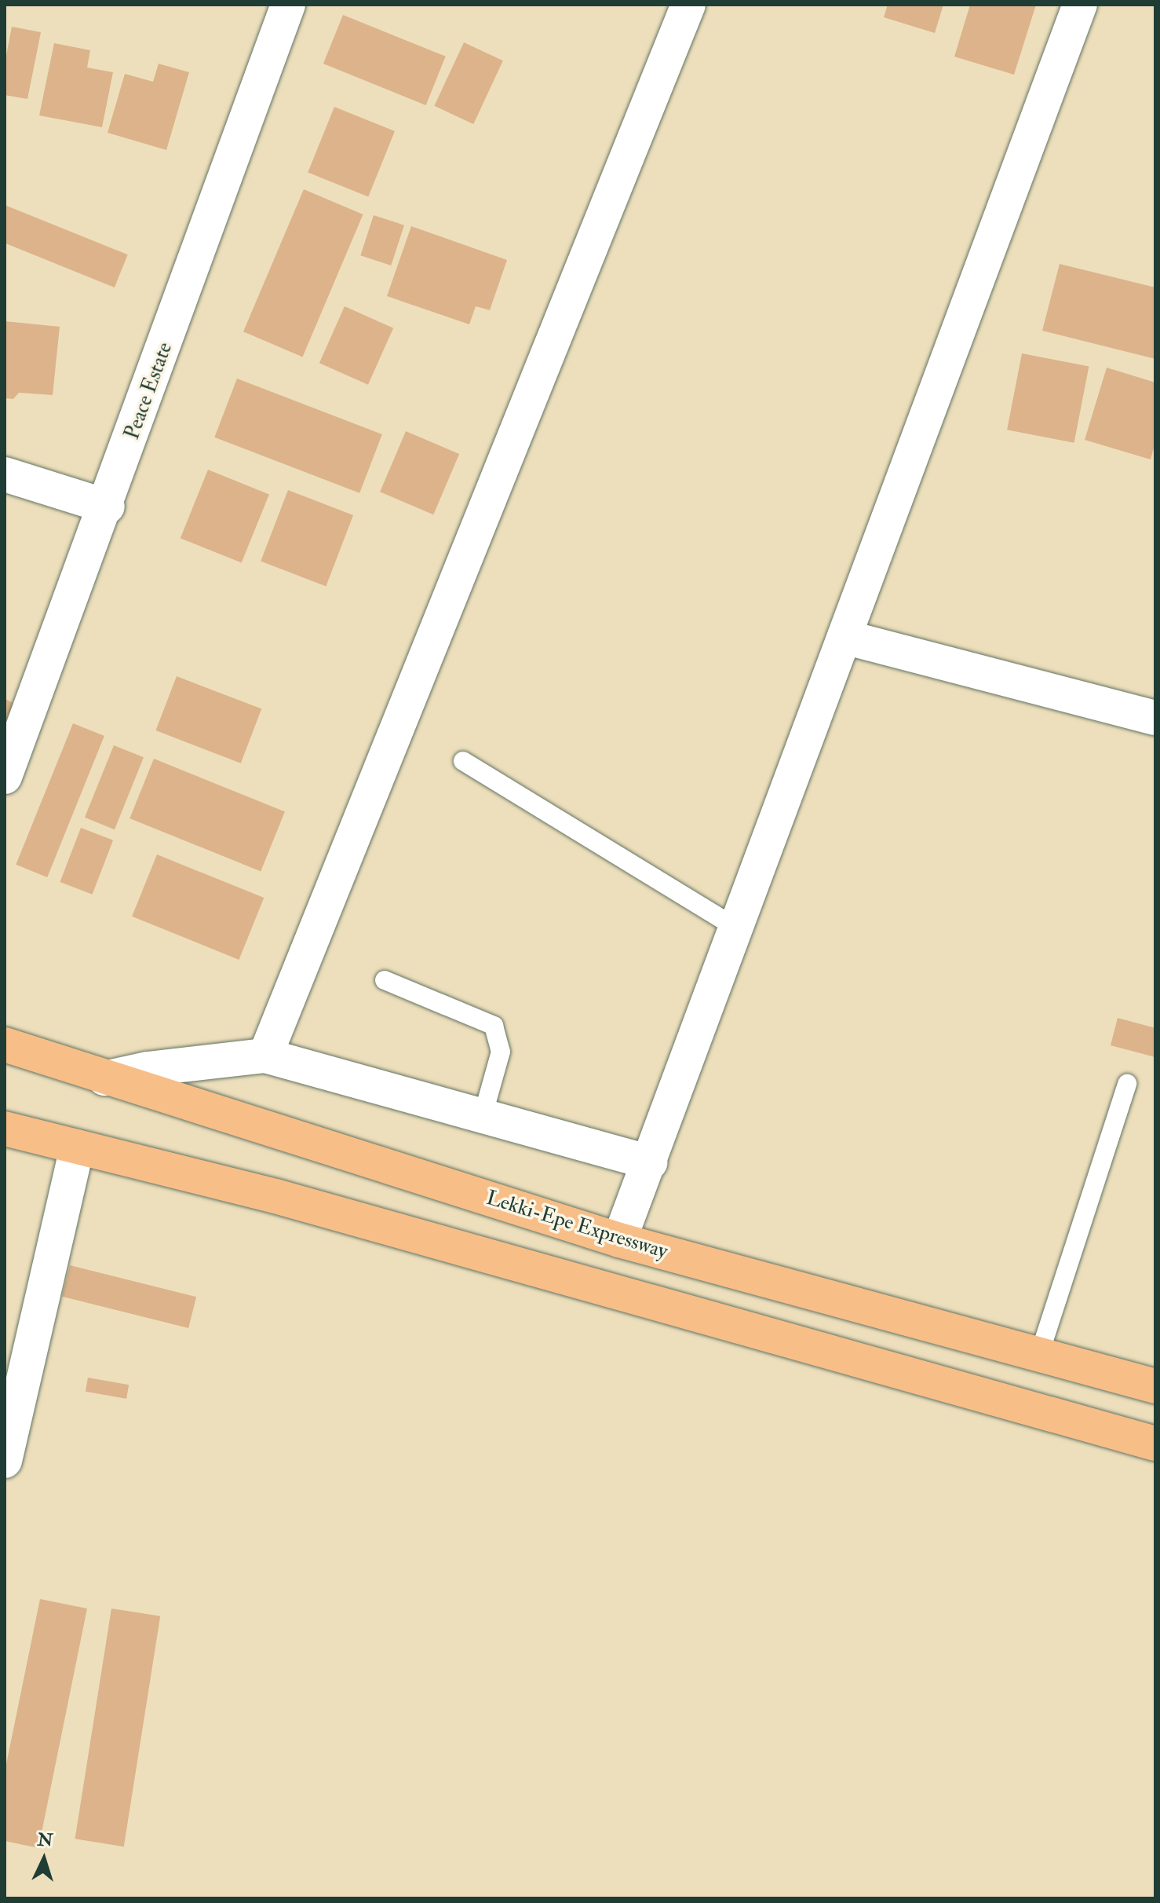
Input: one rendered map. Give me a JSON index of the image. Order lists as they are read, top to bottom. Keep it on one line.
{"streets":{"highway":["Lekki-Epe Expressway"],"street":["Peace Estate"]},"north":"top"}
